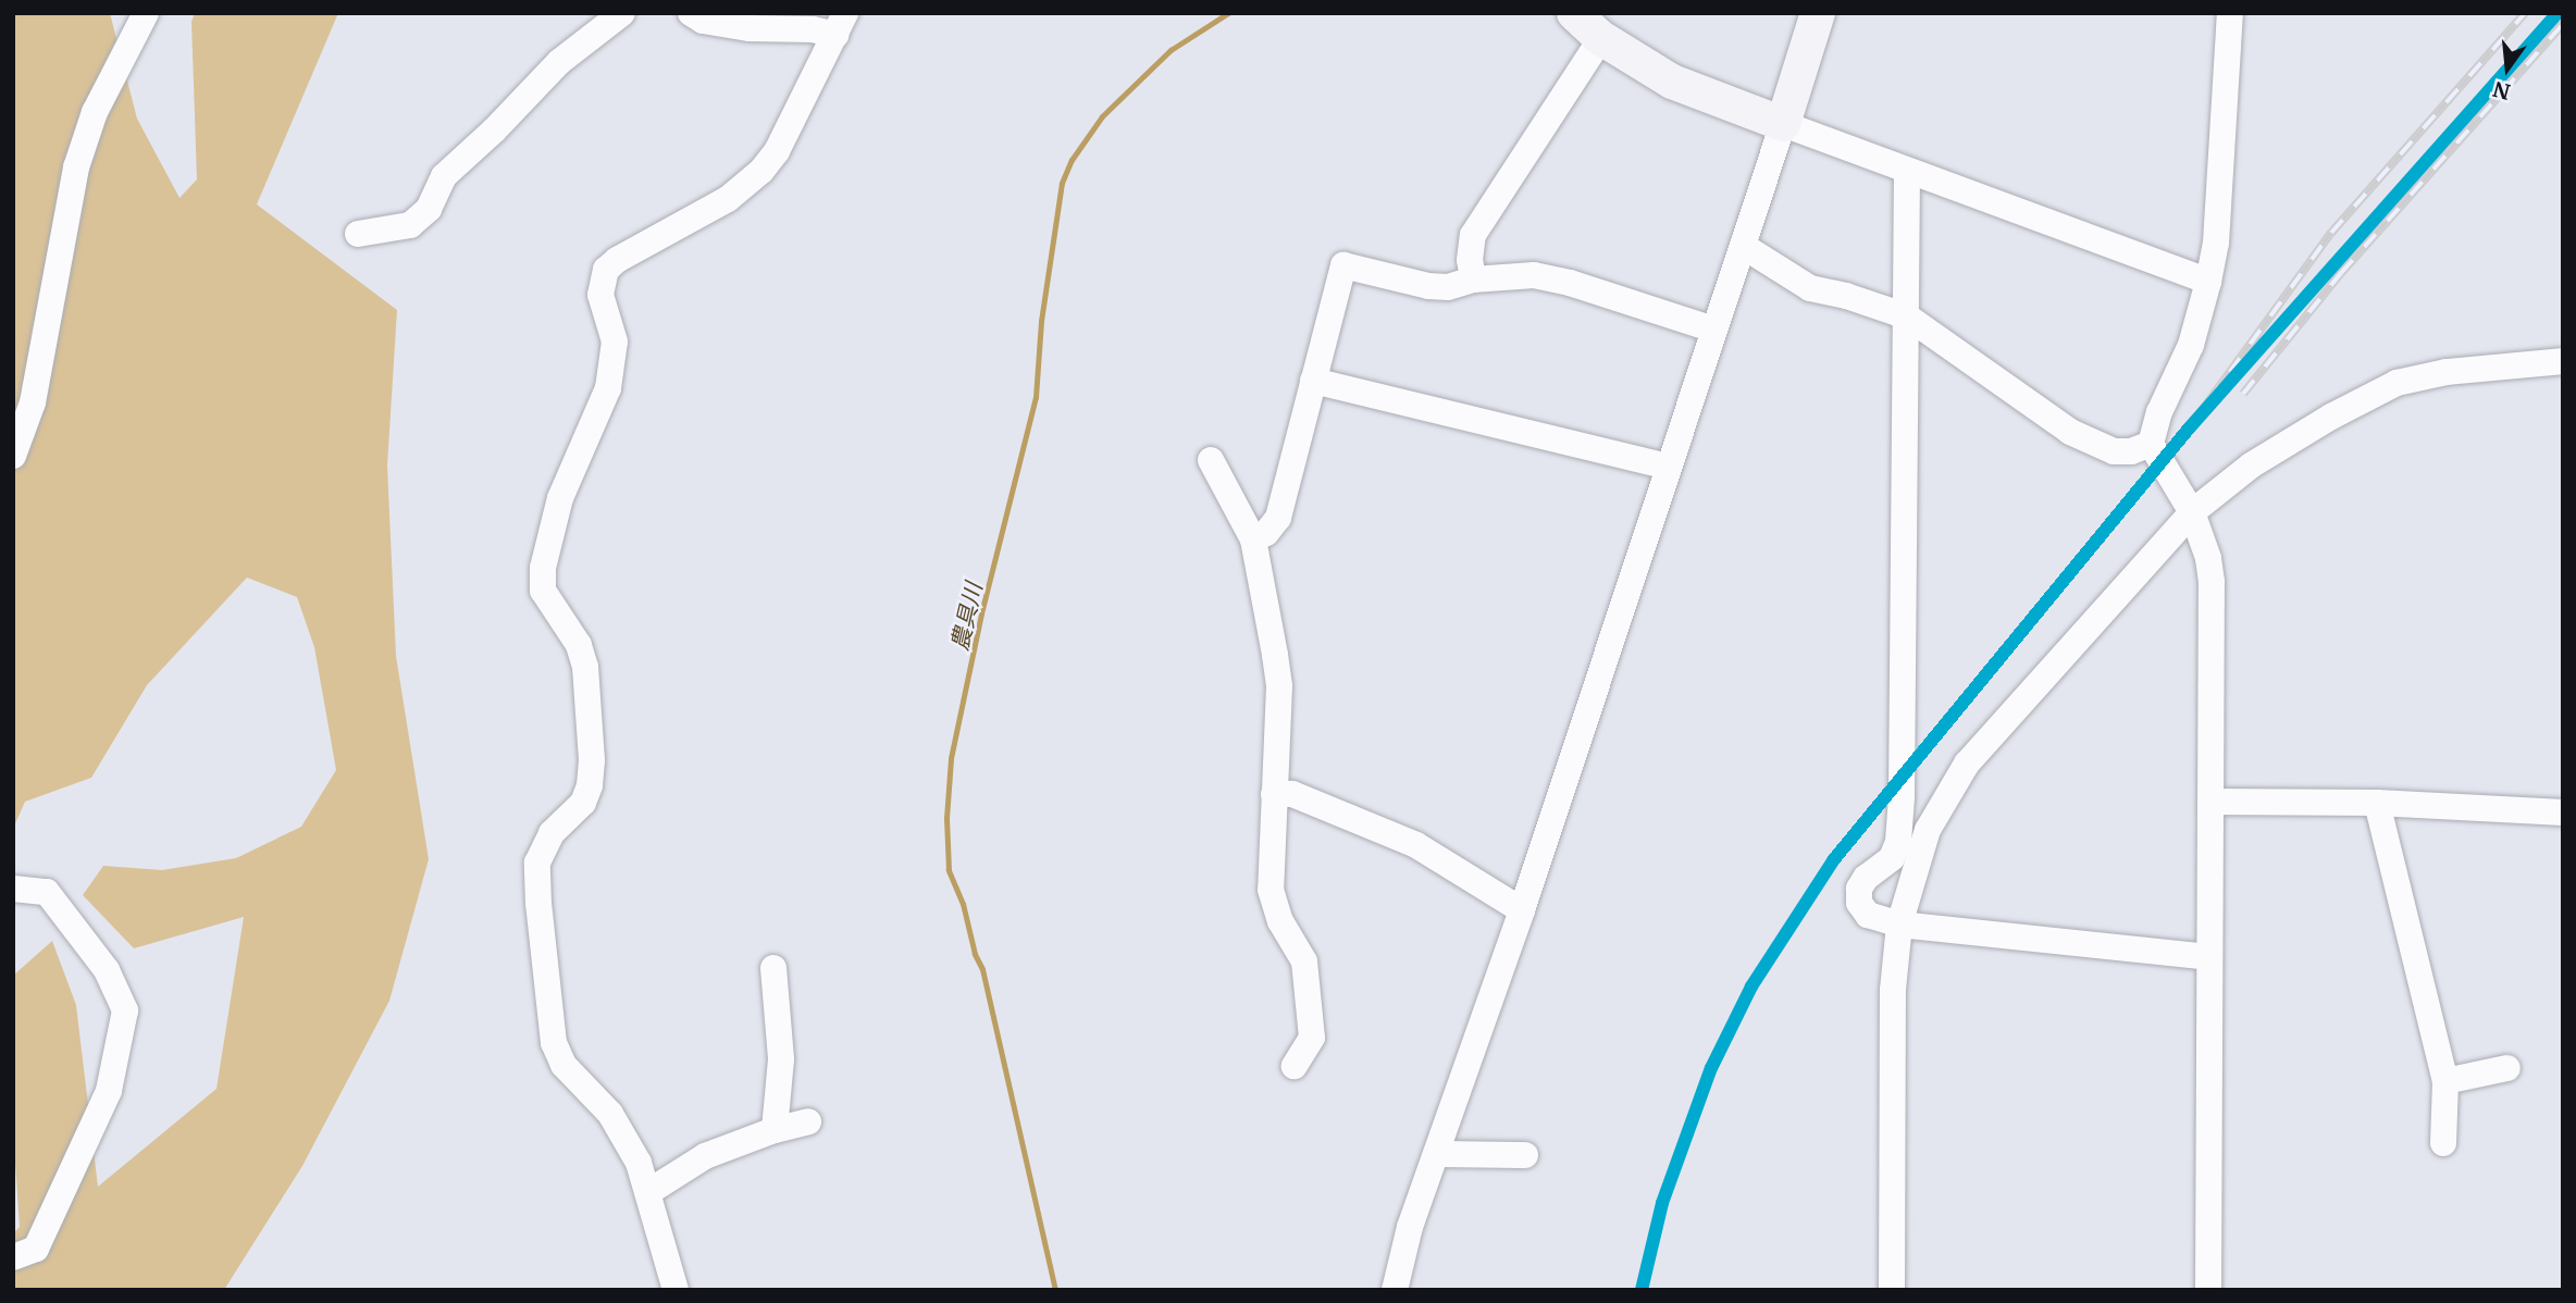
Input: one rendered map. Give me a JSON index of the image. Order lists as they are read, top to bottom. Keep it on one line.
{"water":["農具川"],"north":"bottom"}
